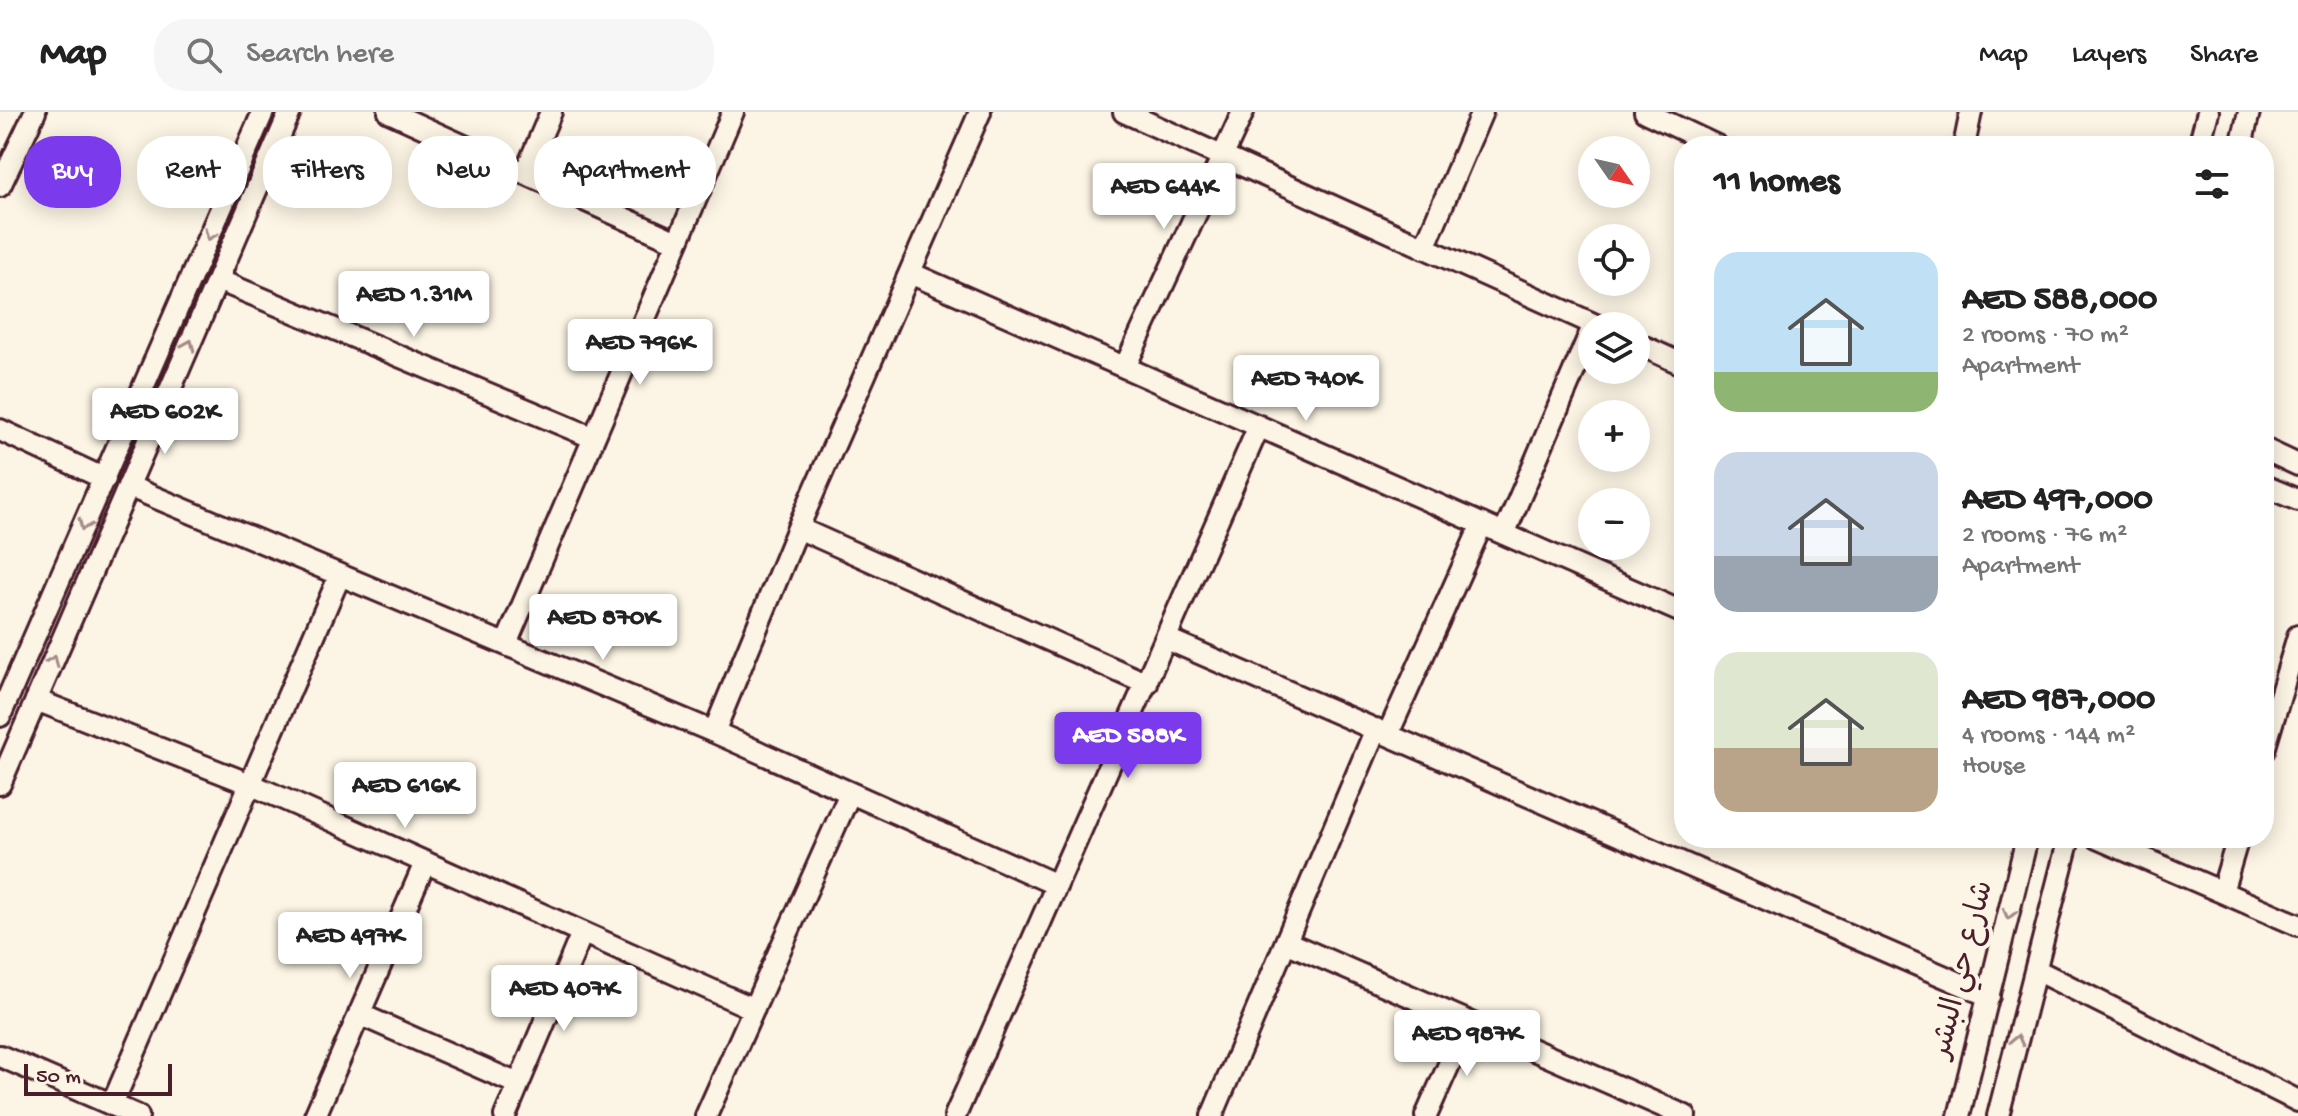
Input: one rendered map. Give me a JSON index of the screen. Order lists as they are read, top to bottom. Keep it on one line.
{"streets":{"street":["شارع حي البشر"]},"scale_bar":"50 m","north":"bottom right","page":{"header":"Map","search":"Search here","nav":["Map","Layers","Share"],"map_buttons":["+","−"],"chip":["Buy","Rent","Filters","New","Apartment"],"heading":"11 homes","price":["AED 644K","AED 1.31M","AED 796K","AED 740K","AED 602K","AED 870K","AED 588K","AED 616K","AED 497K","AED 407K","AED 987K"],"list":[{"name":"AED 588,000","note":"2 rooms · 70 m² · Apartment"},{"name":"AED 497,000","note":"2 rooms · 76 m² · Apartment"},{"name":"AED 987,000","note":"4 rooms · 144 m² · House"}],"scale":"50 m"}}
